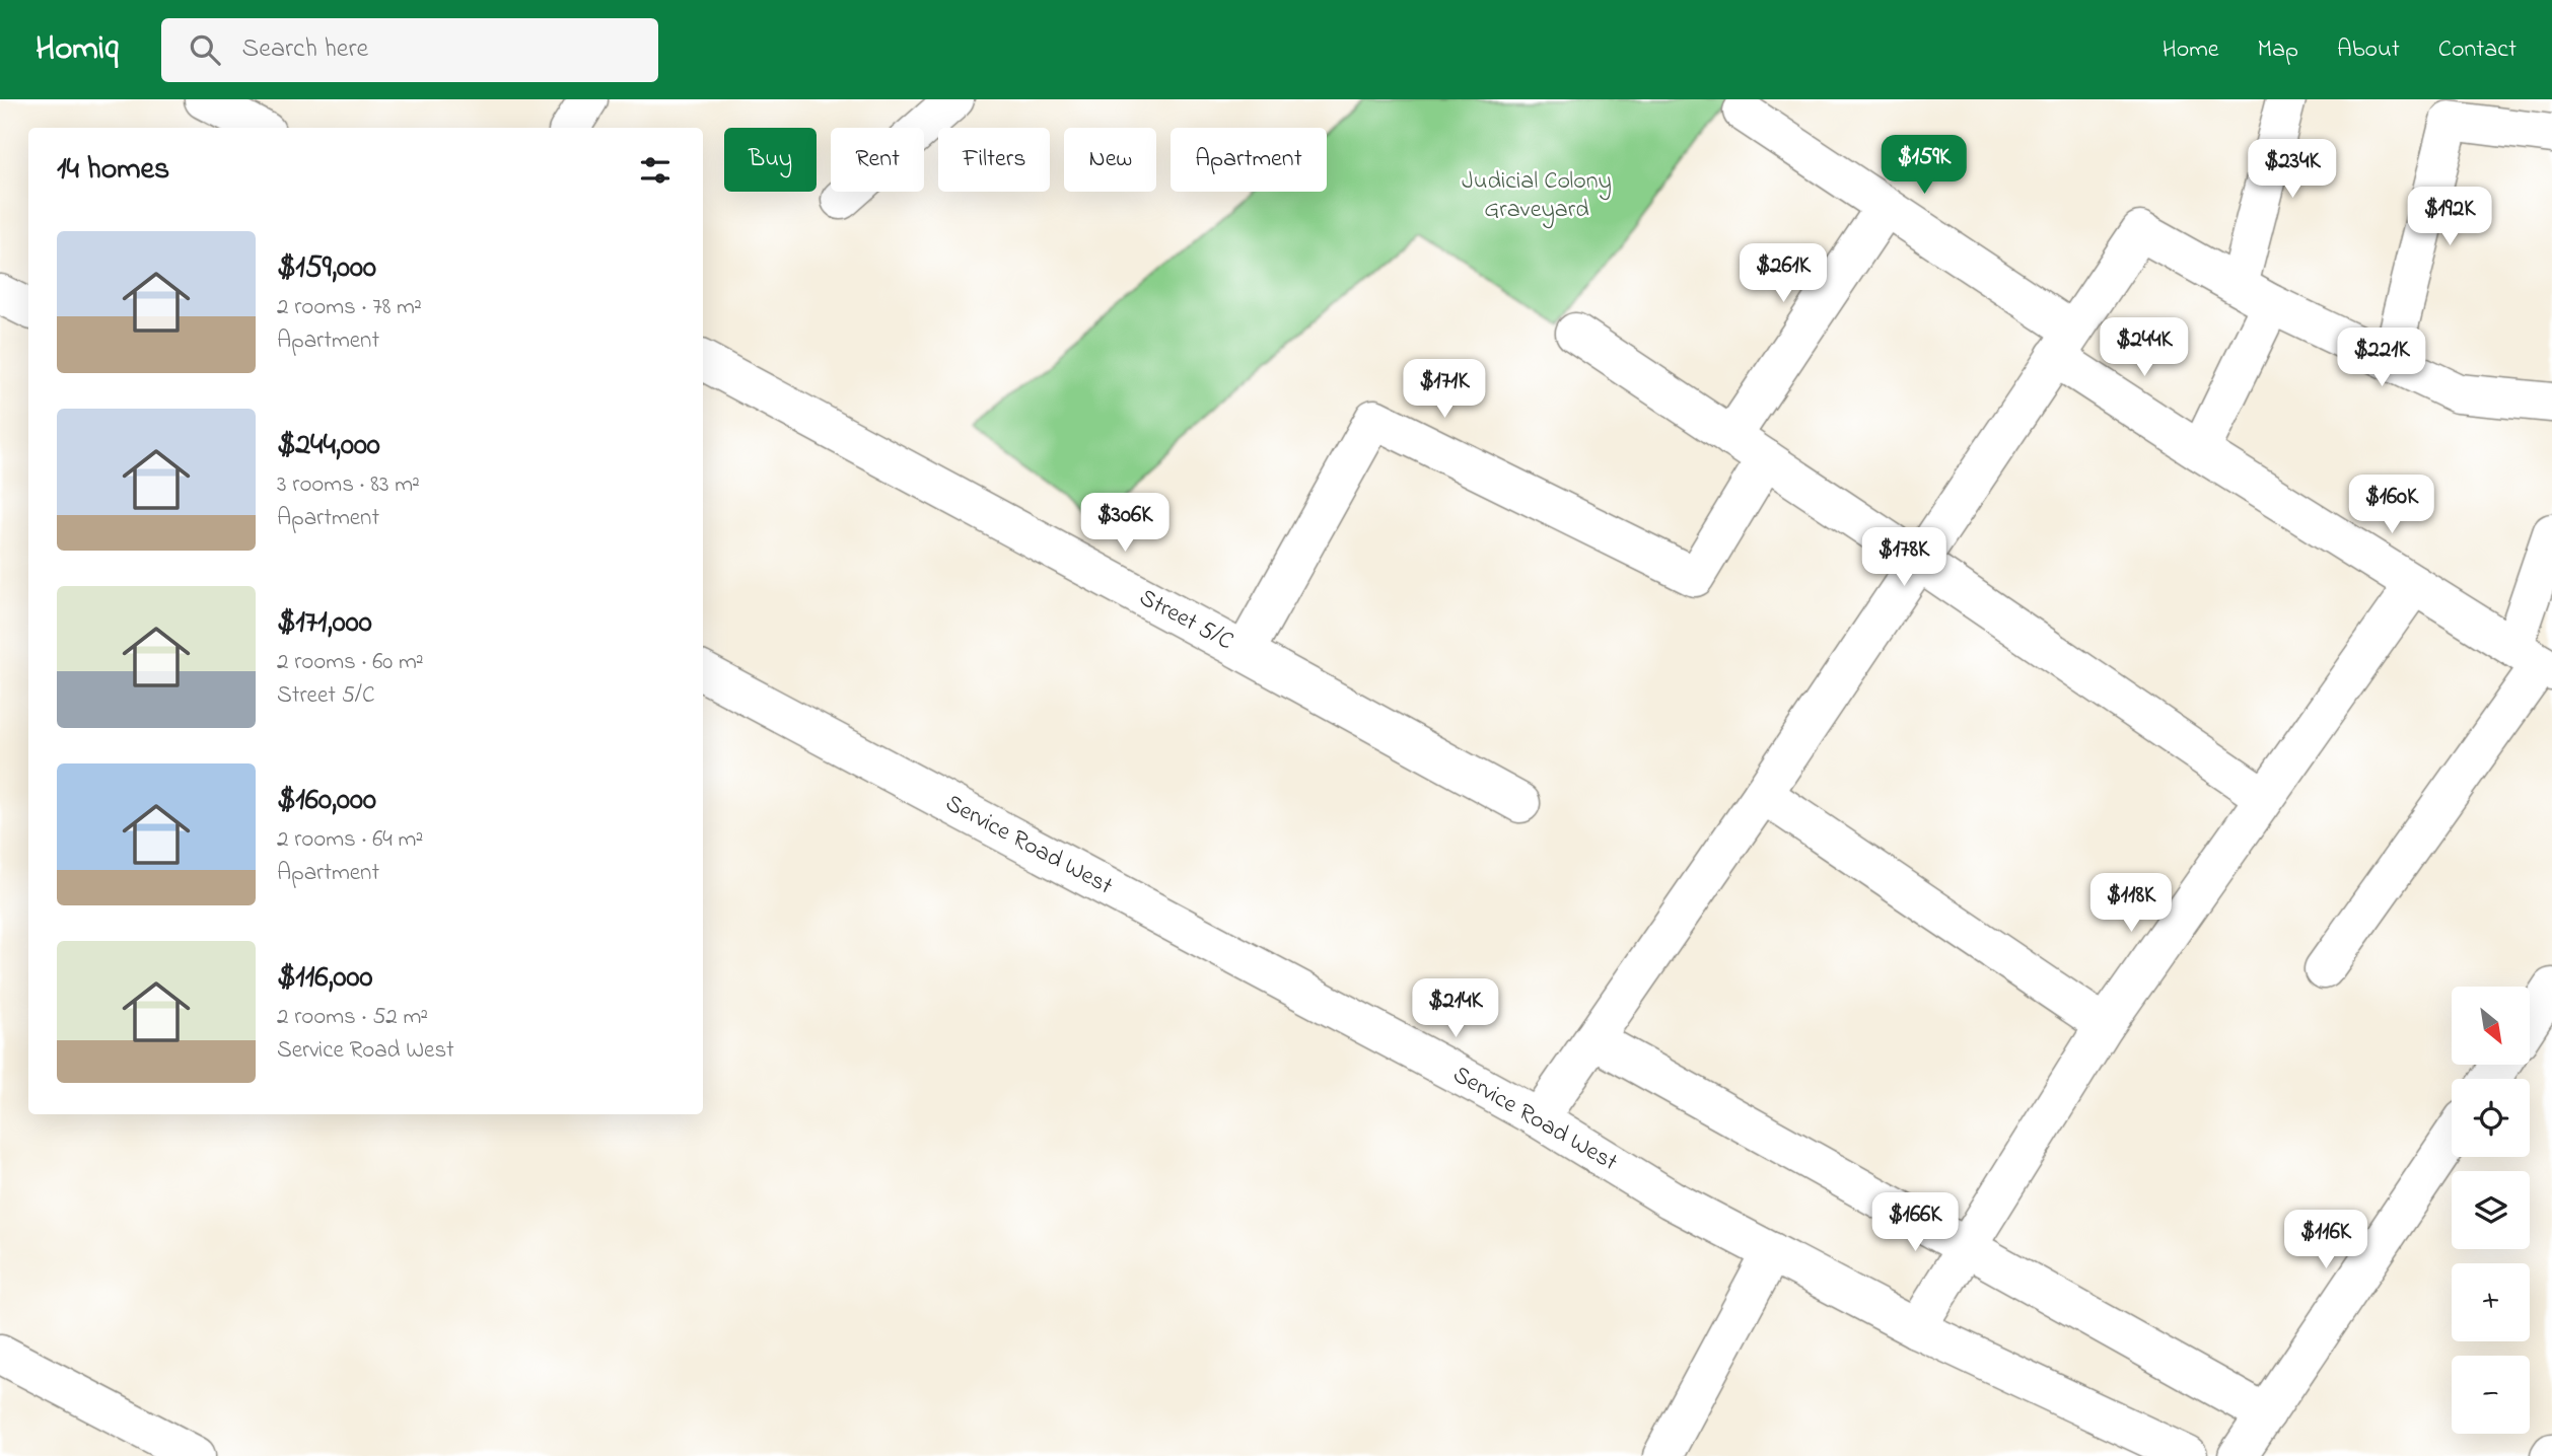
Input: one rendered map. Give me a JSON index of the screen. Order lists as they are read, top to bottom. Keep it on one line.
{"streets":{"main road":["Street 5/C","Service Road West"]},"parks":["Judicial Colony Graveyard"],"north":"bottom right","page":{"header":"Homiq","search":"Search here","nav":["Home","Map","About","Contact"],"chip":["Buy","Rent","Filters","New","Apartment"],"heading":"14 homes","price":["$159K","$234K","$192K","$261K","$244K","$221K","$171K","$160K","$306K","$178K","$118K","$214K","$166K","$116K"],"list":[{"name":"$159,000","note":"2 rooms · 78 m² · Apartment"},{"name":"$244,000","note":"3 rooms · 83 m² · Apartment"},{"name":"$171,000","note":"2 rooms · 60 m² · Street 5/C"},{"name":"$160,000","note":"2 rooms · 64 m² · Apartment"},{"name":"$116,000","note":"2 rooms · 52 m² · Service Road West"}],"map_buttons":["+","−"]}}
